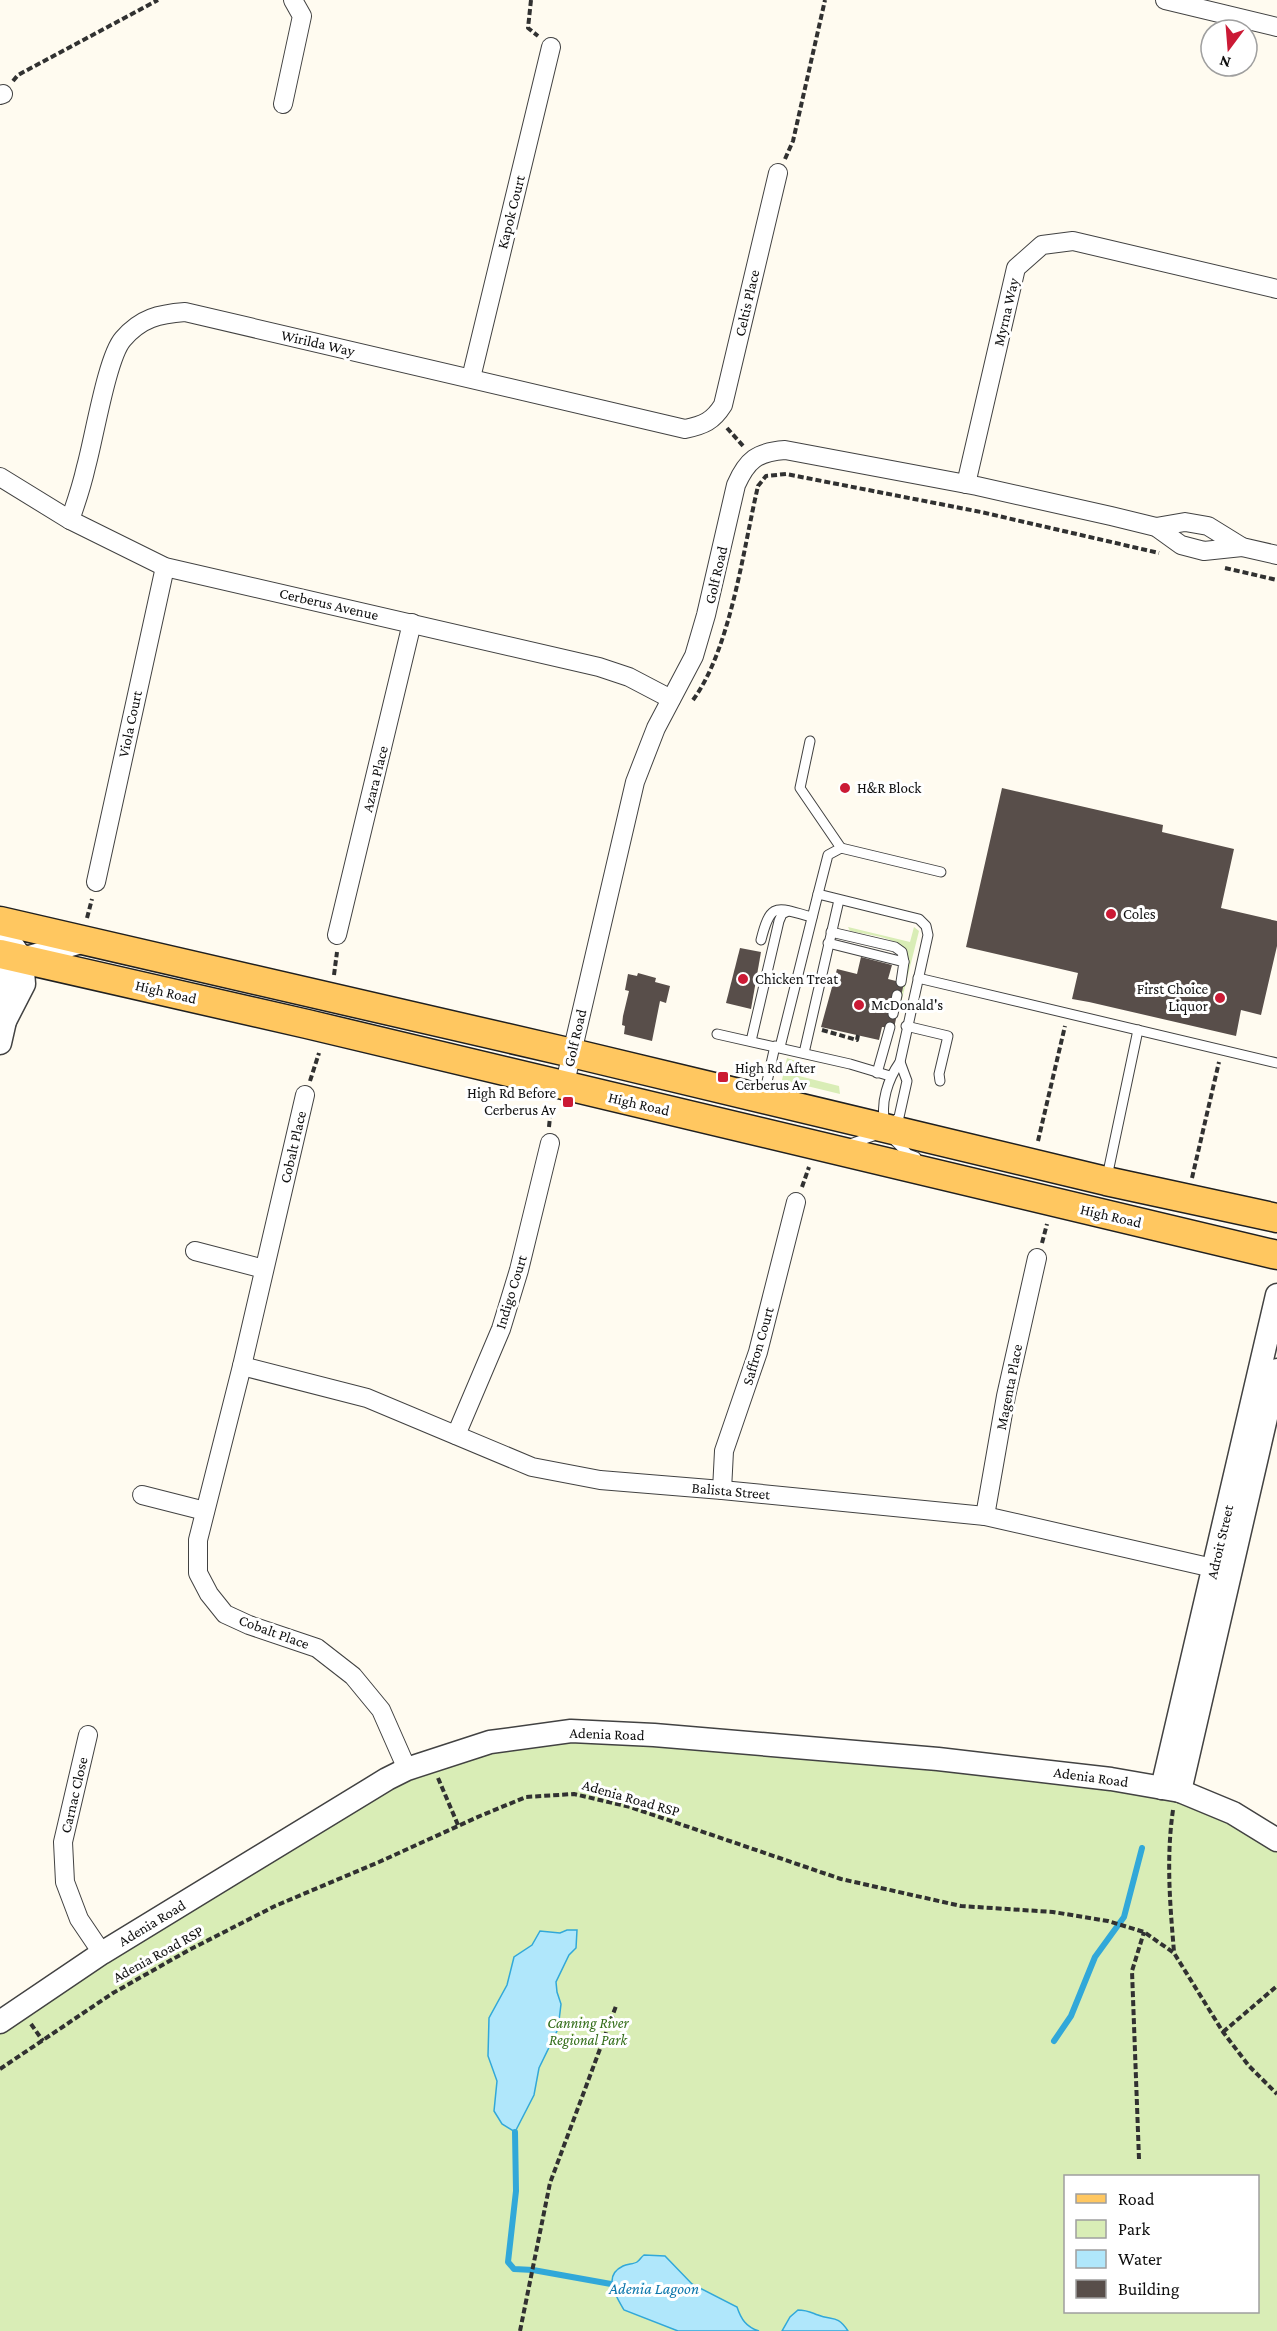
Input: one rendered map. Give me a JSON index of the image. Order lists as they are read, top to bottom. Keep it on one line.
{"streets":{"main road":["High Road"],"street":["Kapok Court","Celtis Place","Myrna Way","Wirilda Way","Golf Road","Cerberus Avenue","Viola Court","Azara Place","Cobalt Place","Indigo Court","Saffron Court","Magenta Place","Balista Street","Adroit Street","Adenia Road","Carnac Close"],"path":["Adenia Road RSP"]},"crossings":[["Kapok Court","Wirilda Way"],["Celtis Place","Wirilda Way"],["Myrna Way","Golf Road"],["Wirilda Way","Cerberus Avenue"],["Golf Road","Cerberus Avenue"],["Golf Road","High Road"],["Cerberus Avenue","Viola Court"],["Cerberus Avenue","Azara Place"],["Cobalt Place","Balista Street"],["Cobalt Place","Adenia Road"],["Indigo Court","Balista Street"],["Saffron Court","Balista Street"],["Magenta Place","Balista Street"],["Balista Street","Adroit Street"],["Adroit Street","Adenia Road"],["Adenia Road","Carnac Close"]],"water":["Adenia Lagoon"],"parks":["Canning River Regional Park"],"places":{"other":["H&R Block","Coles","Chicken Treat","First Choice Liquor","McDonald's"],"transit":["High Rd After Cerberus Av","High Rd Before Cerberus Av"]},"legend":["Road","Park","Water","Building"],"north":"bottom"}
